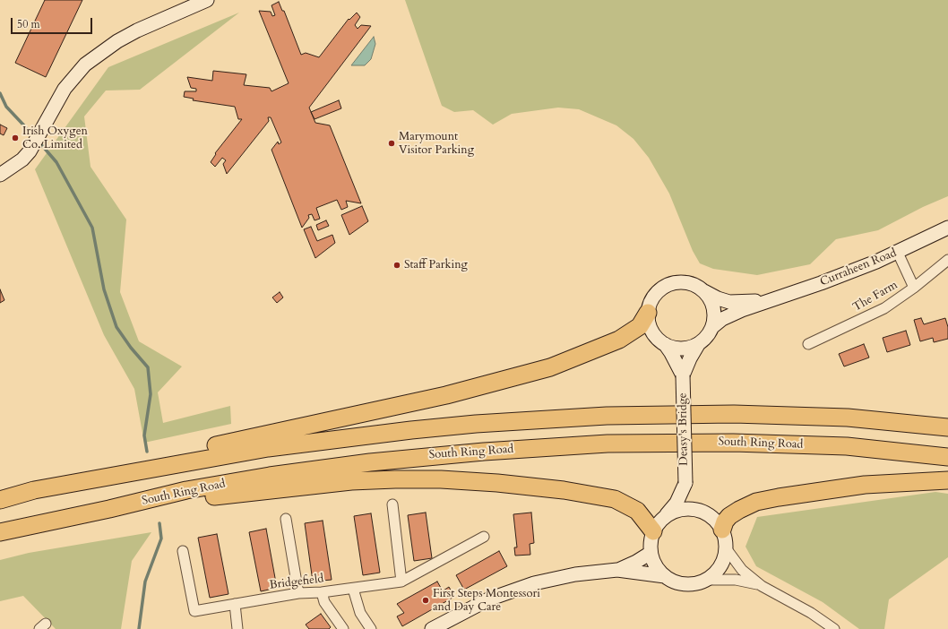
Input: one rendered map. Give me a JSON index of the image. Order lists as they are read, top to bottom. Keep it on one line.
{"streets":{"highway":["South Ring Road"],"street":["Curraheen Road","The Farm","Deasy's Bridge","Bridgefield"]},"crossings":[["Curraheen Road","Deasy's Bridge"]],"places":["Irish Oxygen Co. Limited","Marymount Visitor Parking","Staff Parking","First Steps Montessori and Day Care"],"scale_bar":"50 m"}
